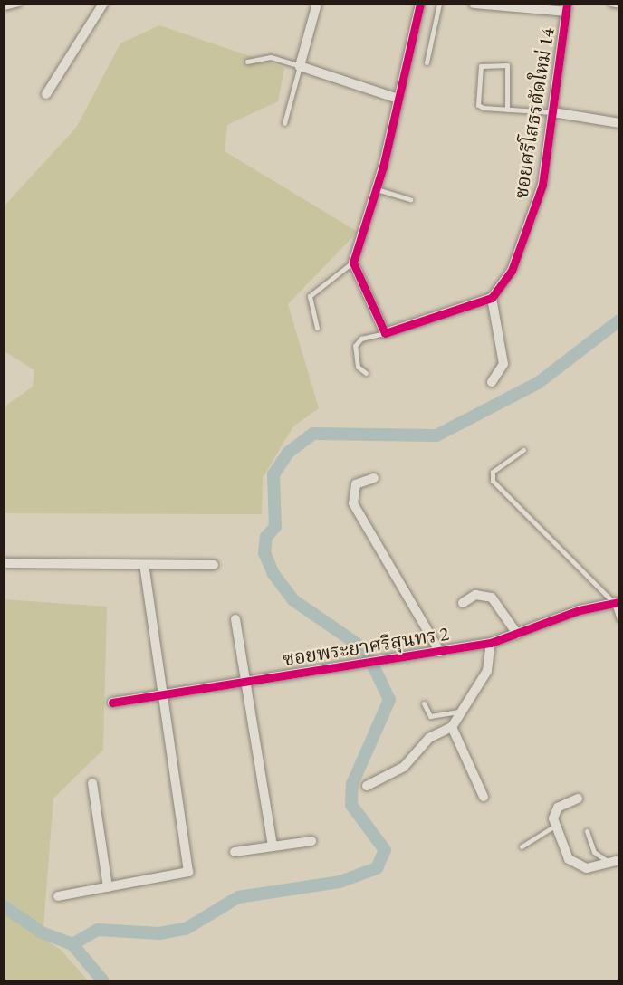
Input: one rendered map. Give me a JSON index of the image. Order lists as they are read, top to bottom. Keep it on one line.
{"streets":{"street":["ซอยศรีโสธรตัดใหม่ 14","ซอยพระยาศรีสุนทร 2"]}}
